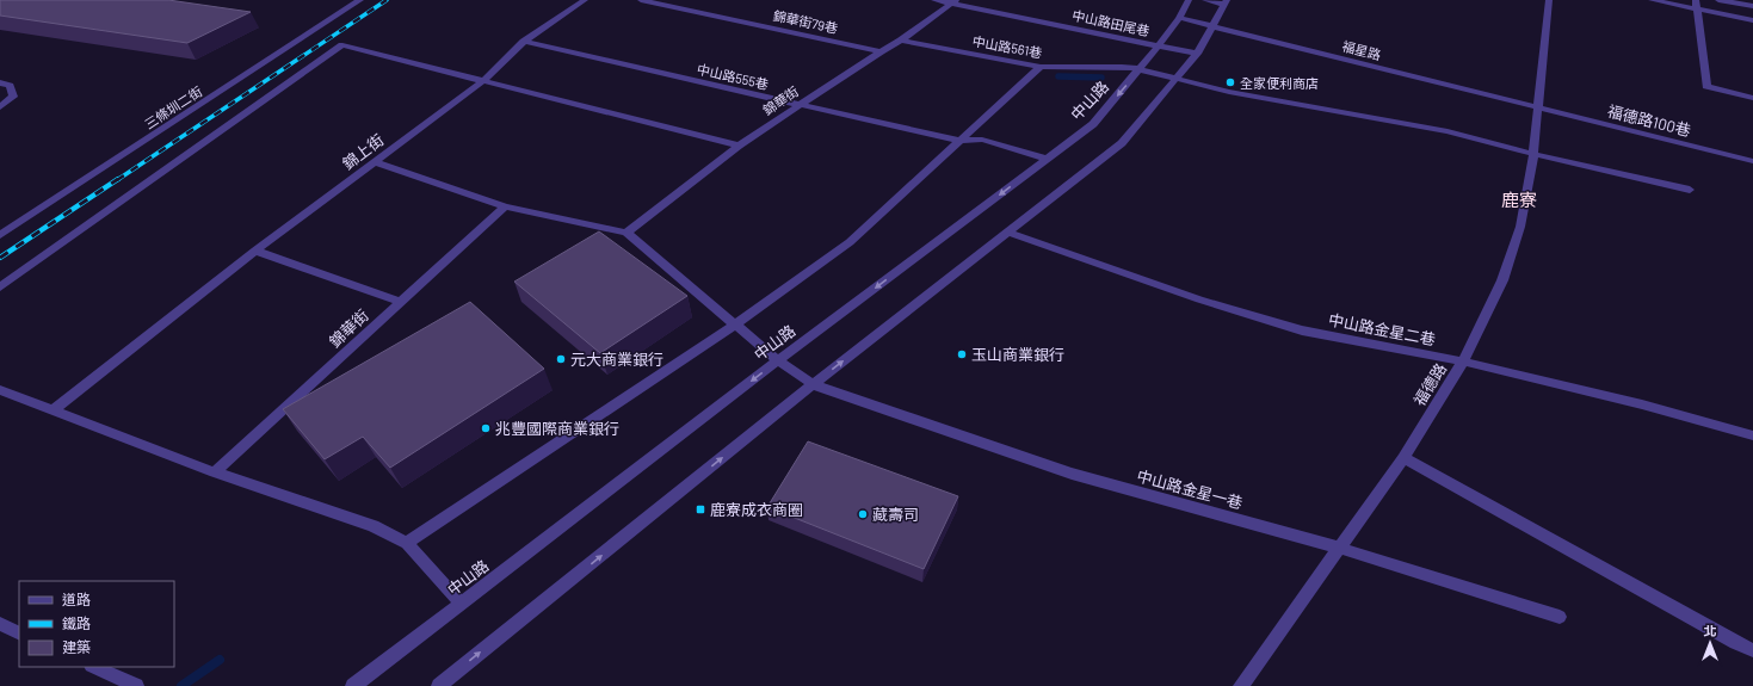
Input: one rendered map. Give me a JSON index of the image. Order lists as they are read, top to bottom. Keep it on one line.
{"streets":{"street":["錦華街79巷","中山路田尾巷","中山路561巷","福星路","中山路555巷","錦華街","中山路","三條圳二街","福德路100巷","錦上街","中山路金星二巷","福德路","中山路金星一巷"]},"crossings":[["錦華街79巷","錦華街"],["中山路田尾巷","錦華街"],["中山路田尾巷","中山路"],["中山路561巷","錦華街"],["中山路561巷","中山路"],["福星路","中山路"],["福星路","福德路100巷"],["福星路","福德路"],["中山路555巷","錦華街"],["中山路555巷","中山路"],["中山路555巷","錦上街"],["福德路100巷","福德路"],["中山路金星二巷","福德路"],["福德路","中山路金星一巷"]],"districts":["鹿寮"],"places":{"other":["全家便利商店","玉山商業銀行","元大商業銀行","兆豐國際商業銀行","藏壽司"],"transit":["鹿寮成衣商圈"]},"legend":["道路","鐵路","建築"],"north":"top"}
